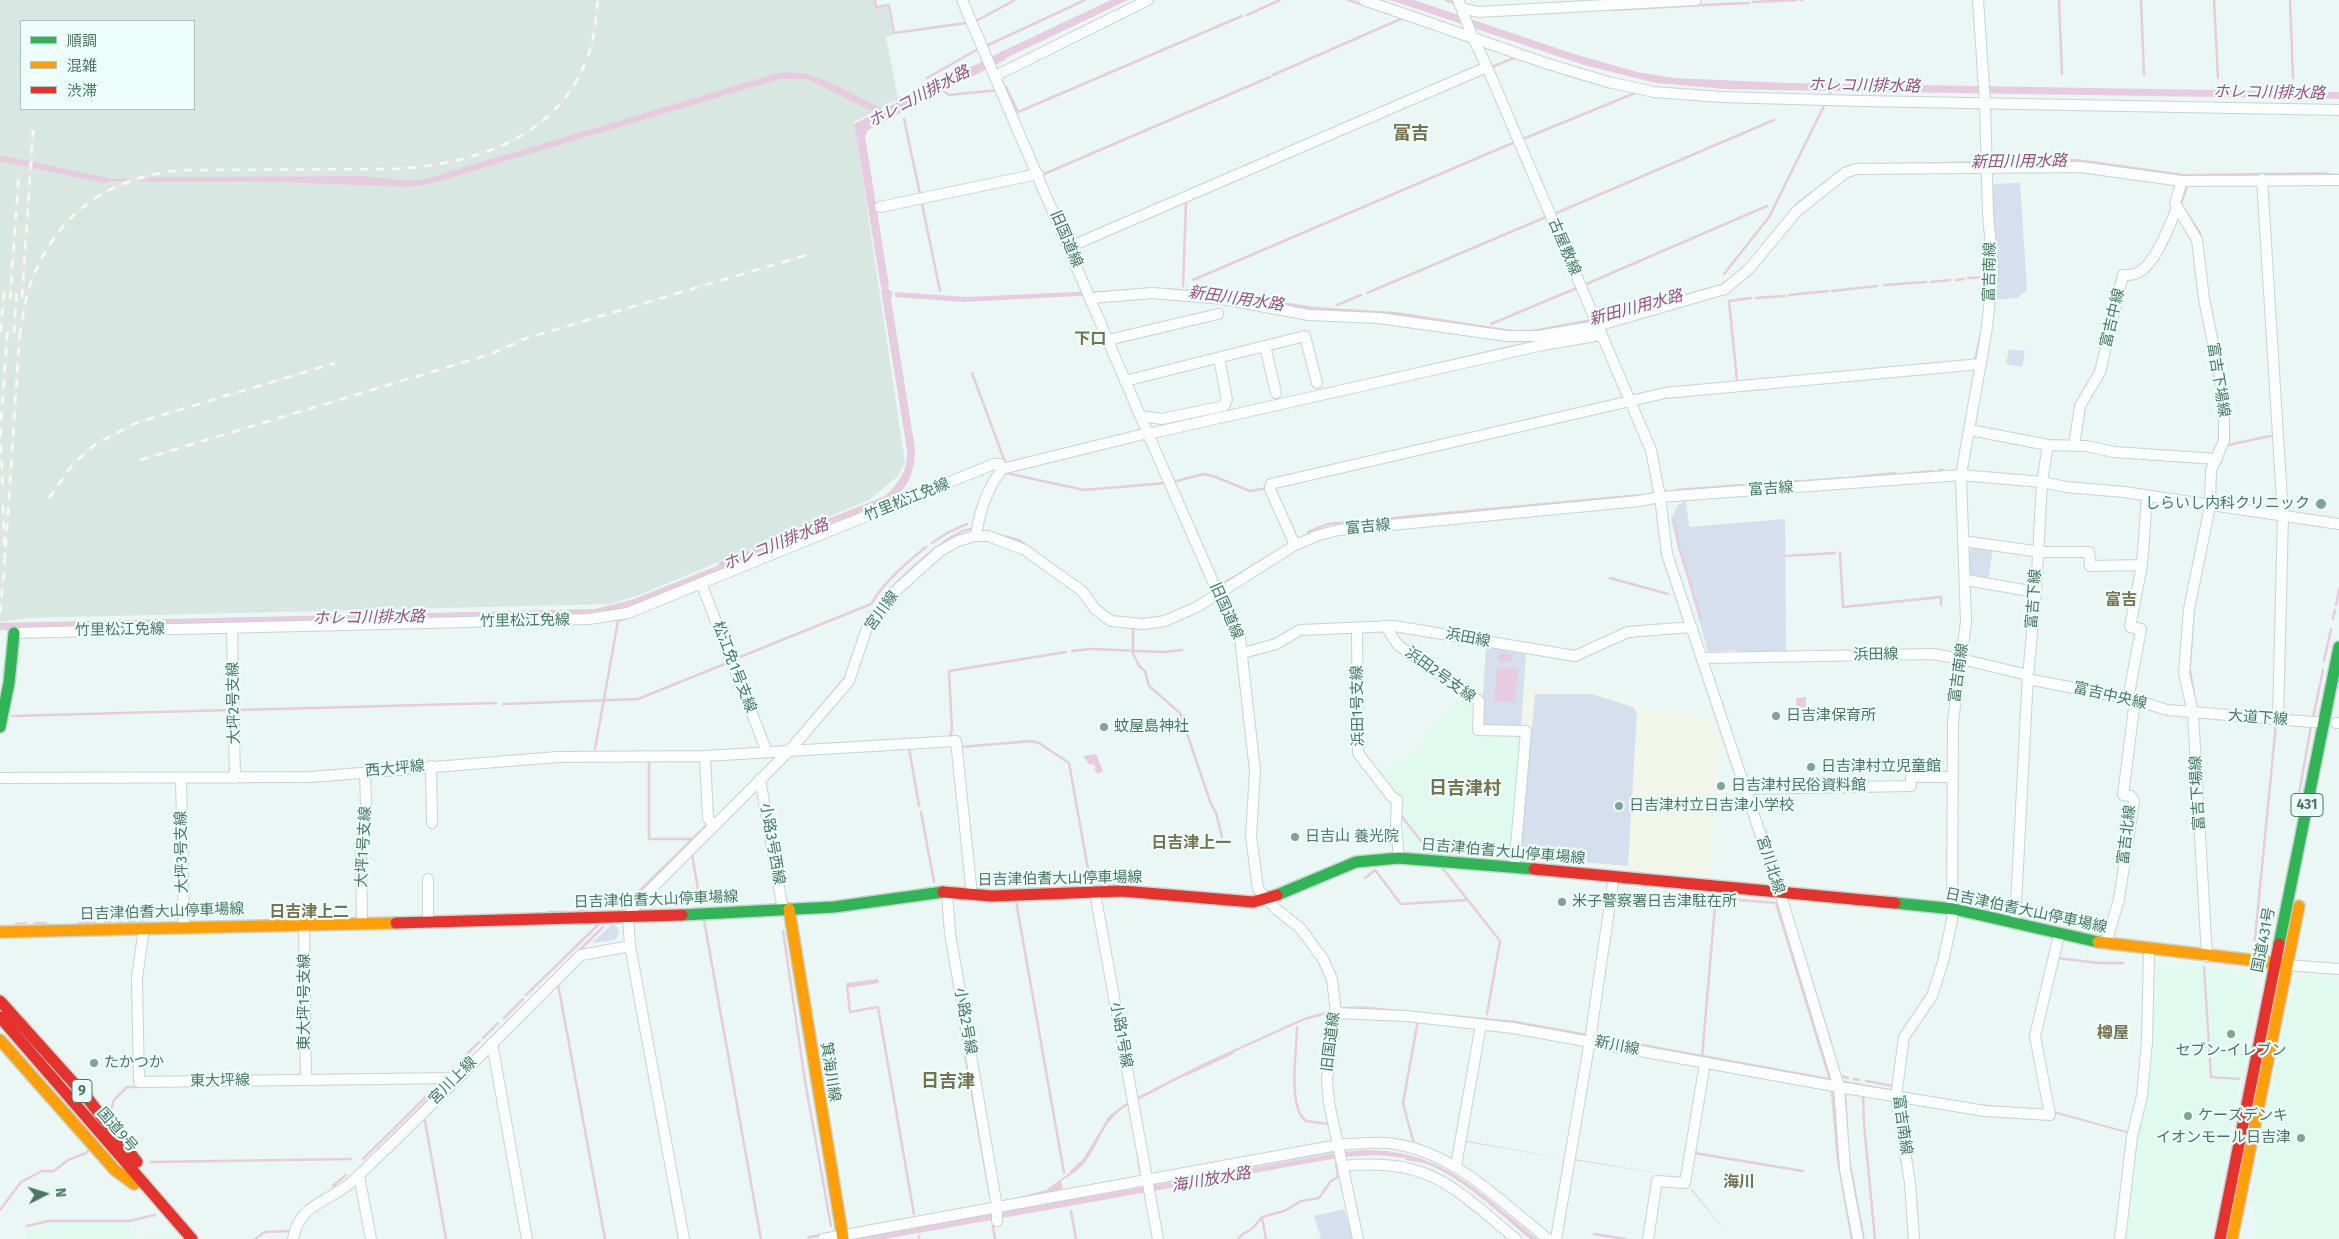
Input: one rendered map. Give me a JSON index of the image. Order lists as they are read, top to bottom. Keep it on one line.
{"streets":{"main road":["431","日吉津伯耆大山停車場線","国道431号","箕海川線","9","国道9号"],"street":["旧国道線","古屋敷線","富吉南線","富吉中線","富吉下場線","富吉線","竹里松江免線","富吉下線","宮川線","浜田線","松江免1号支線","浜田2号支線","富吉中央線","大坪2号支線","浜田1号支線","大道下線","西大坪線","富吉北線","小路3号西線","大坪1号支線","大坪3号支線","宮川北線","東大坪1号支線","小路2号線","小路1号線","新川線","東大坪線","宮川上線"]},"crossings":[["旧国道線","富吉線"],["旧国道線","宮川線"],["旧国道線","浜田線"],["旧国道線","日吉津伯耆大山停車場線"],["旧国道線","新川線"],["古屋敷線","富吉線"],["古屋敷線","宮川北線"],["富吉南線","富吉線"],["富吉南線","浜田線"],["富吉南線","日吉津伯耆大山停車場線"],["富吉南線","新川線"],["富吉中線","富吉下場線"],["富吉下場線","富吉線"],["富吉下場線","富吉中央線"],["富吉下場線","大道下線"],["富吉下場線","日吉津伯耆大山停車場線"],["富吉線","富吉下線"],["富吉線","宮川線"],["富吉線","富吉北線"],["富吉線","宮川北線"],["竹里松江免線","松江免1号支線"],["竹里松江免線","大坪2号支線"],["富吉下線","浜田線"],["富吉下線","富吉中央線"],["富吉下線","日吉津伯耆大山停車場線"],["宮川線","西大坪線"],["宮川線","小路3号西線"],["宮川線","日吉津伯耆大山停車場線"],["浜田線","浜田2号支線"],["浜田線","富吉中央線"],["浜田線","浜田1号支線"],["浜田線","宮川北線"],["松江免1号支線","西大坪線"],["浜田2号支線","日吉津伯耆大山停車場線"],["富吉中央線","大道下線"],["富吉中央線","富吉北線"],["大坪2号支線","西大坪線"],["浜田1号支線","日吉津伯耆大山停車場線"],["大道下線","国道431号"],["西大坪線","大坪1号支線"],["西大坪線","大坪3号支線"],["西大坪線","日吉津伯耆大山停車場線"],["富吉北線","日吉津伯耆大山停車場線"],["小路3号西線","日吉津伯耆大山停車場線"],["小路3号西線","箕海川線"],["大坪1号支線","日吉津伯耆大山停車場線"],["大坪3号支線","日吉津伯耆大山停車場線"],["日吉津伯耆大山停車場線","宮川北線"],["日吉津伯耆大山停車場線","国道431号"],["日吉津伯耆大山停車場線","東大坪1号支線"],["日吉津伯耆大山停車場線","小路2号線"],["日吉津伯耆大山停車場線","小路1号線"],["日吉津伯耆大山停車場線","新川線"],["日吉津伯耆大山停車場線","箕海川線"],["日吉津伯耆大山停車場線","東大坪線"],["宮川北線","新川線"],["東大坪1号支線","東大坪線"],["東大坪線","宮川上線"],["9","国道9号"]],"districts":["富吉","下口","富吉","日吉津村","日吉津上一","日吉津上二","樽屋","日吉津","海川"],"water":["ホレコ川排水路","新田川用水路","海川放水路"],"places":["しらいし内科クリニック","日吉津保育所","蚊屋島神社","日吉津村立児童館","日吉津村民俗資料館","日吉津村立日吉津小学校","日吉山 養光院","米子警察署日吉津駐在所","セブン-イレブン","たかつか","ケーズデンキ","イオンモール日吉津"],"legend":["順調","混雑","渋滞"],"north":"right"}
